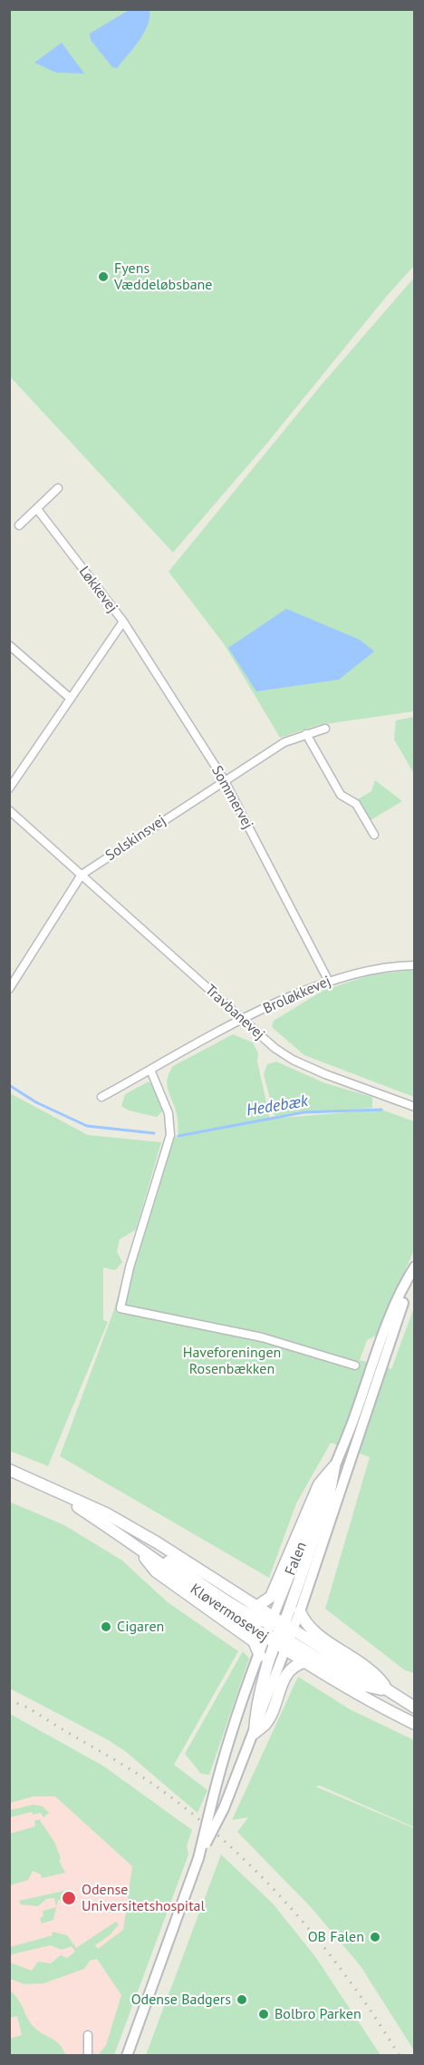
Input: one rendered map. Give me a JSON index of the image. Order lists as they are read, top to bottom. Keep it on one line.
{"streets":{"main road":["Kløvermosevej"],"street":["Løkkevej","Sommervej","Solskinsvej","Broløkkevej","Travbanevej","Falen"]},"crossings":[["Løkkevej","Sommervej"],["Sommervej","Solskinsvej"],["Sommervej","Broløkkevej"],["Solskinsvej","Travbanevej"],["Broløkkevej","Travbanevej"],["Falen","Kløvermosevej"]],"water":["Hedebæk"],"parks":["Haveforeningen Rosenbækken"],"places":["Fyens Væddeløbsbane","Cigaren","Odense Universitetshospital","OB Falen","Odense Badgers","Bolbro Parken"]}
